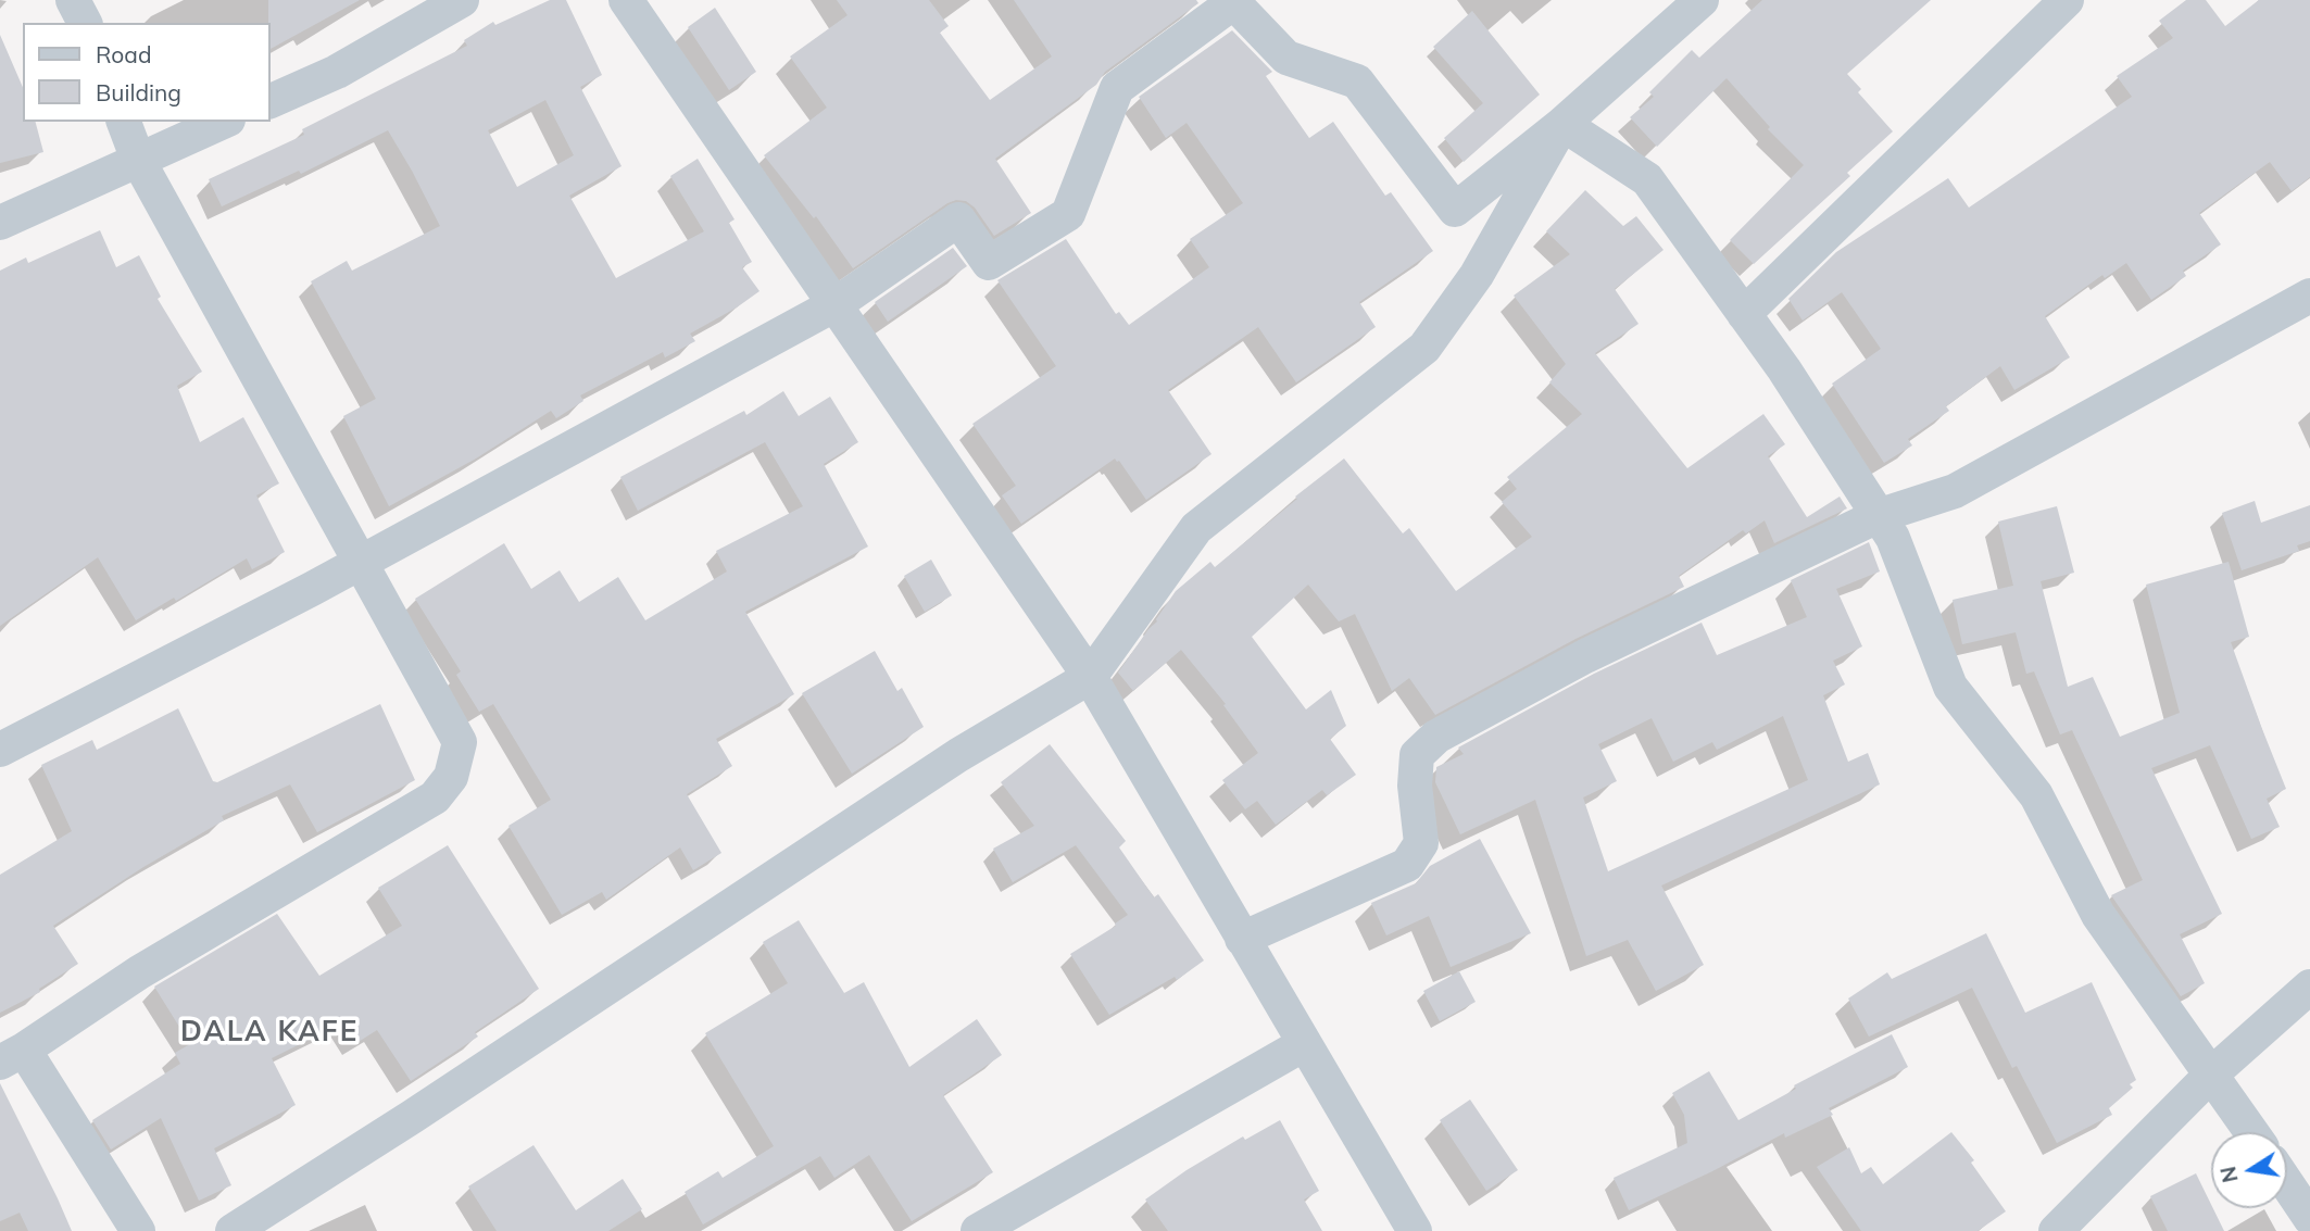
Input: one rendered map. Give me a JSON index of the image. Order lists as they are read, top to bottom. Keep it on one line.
{"districts":["DALA KAFE"],"legend":["Road","Building"],"north":"left"}
